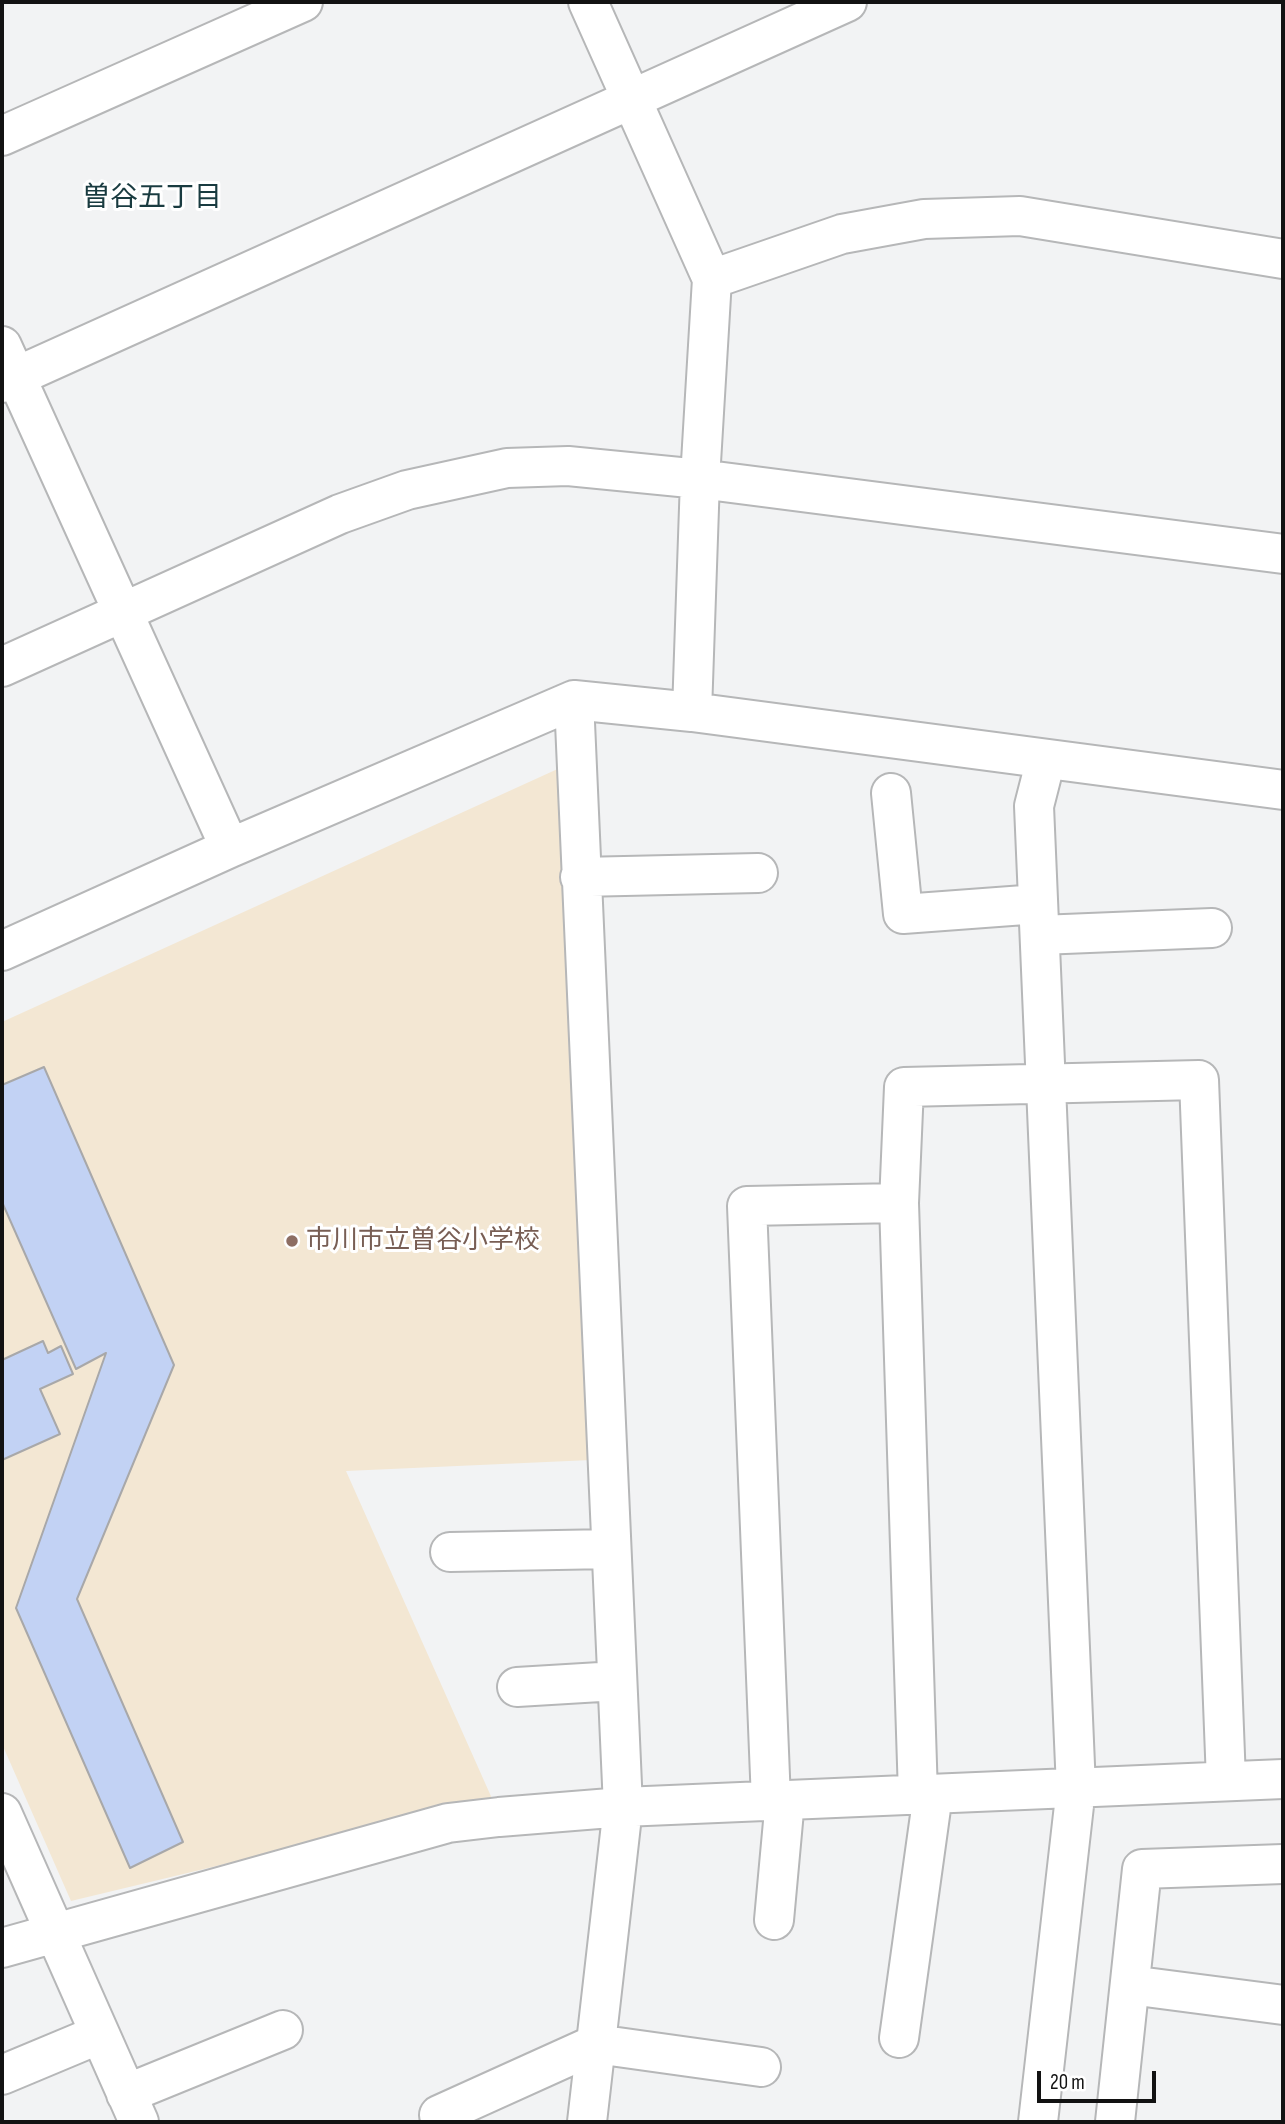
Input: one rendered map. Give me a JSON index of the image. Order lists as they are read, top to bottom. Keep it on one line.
{"districts":["曽谷五丁目"],"places":["市川市立曽谷小学校"],"scale_bar":"20 m"}
